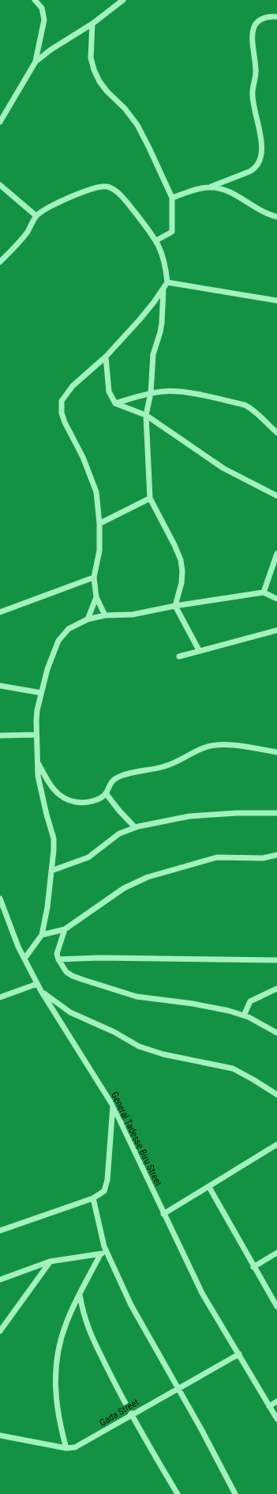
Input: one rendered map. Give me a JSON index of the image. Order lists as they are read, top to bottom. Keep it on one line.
{"streets":{"street":["General Tadesse Biru Street","Gada Street"]},"crossings":[["General Tadesse Biru Street","Gada Street"]]}
